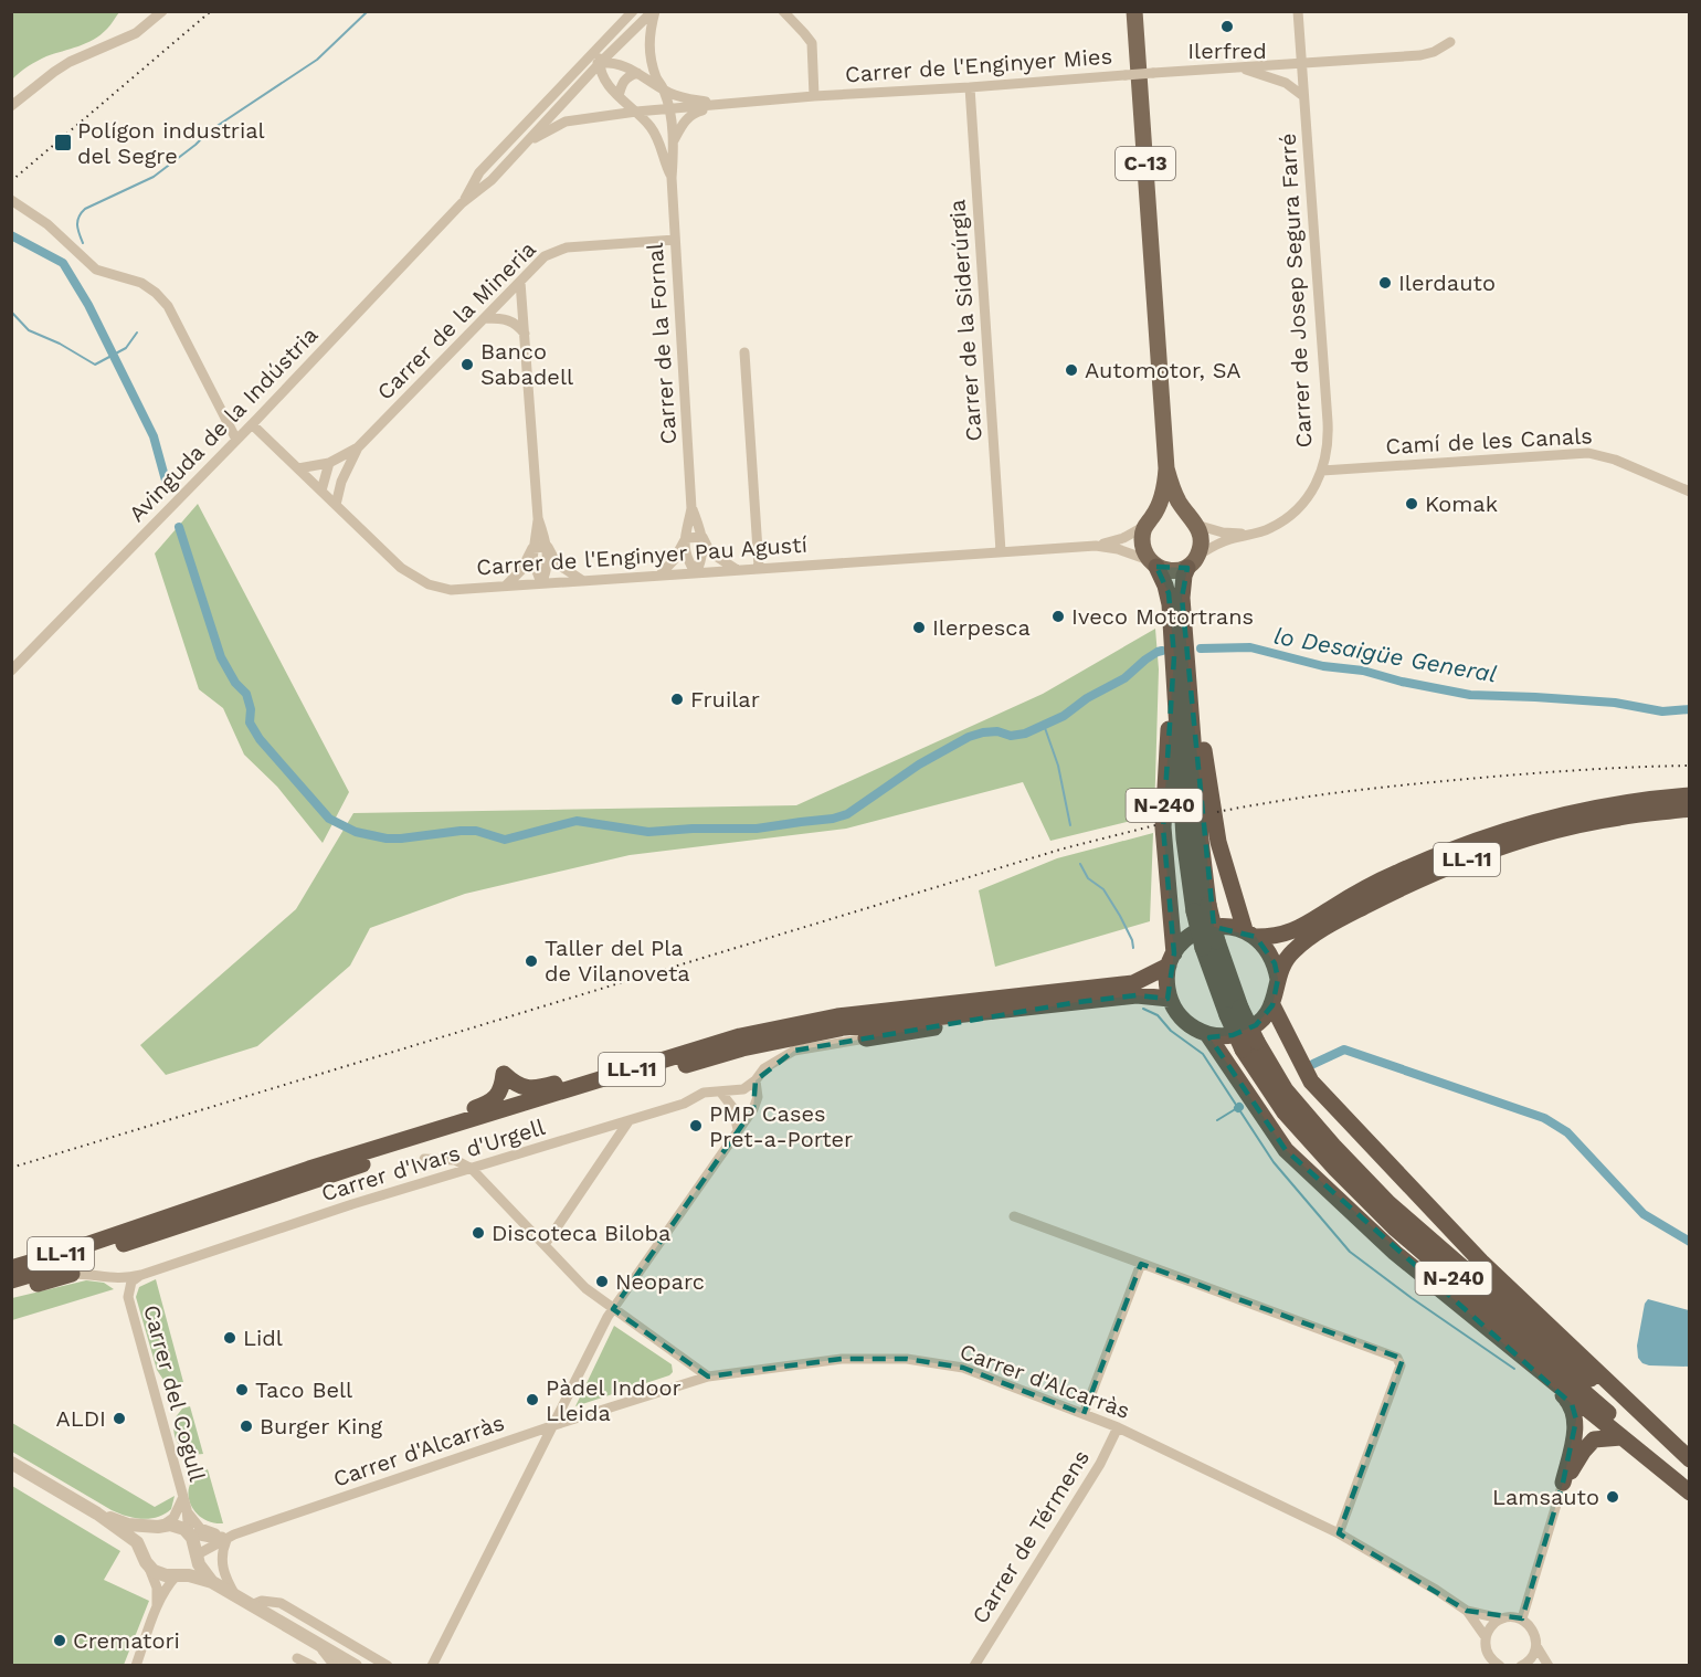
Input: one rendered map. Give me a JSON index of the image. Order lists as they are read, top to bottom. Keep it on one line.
{"streets":{"highway":["N-240","LL-11"],"main road":["C-13"],"street":["Carrer de l'Enginyer Mies","Carrer de Josep Segura Farré","Carrer de la Mineria","Carrer de la Siderúrgia","Carrer de la Fornal","Avinguda de la Indústria","Camí de les Canals","Carrer de l'Enginyer Pau Agustí","Carrer d'Ivars d'Urgell","Carrer d'Alcarràs","Carrer del Cogull","Carrer de Térmens"]},"crossings":[["Carrer de l'Enginyer Mies","Carrer de Josep Segura Farré"],["Carrer de l'Enginyer Mies","Carrer de la Siderúrgia"],["Carrer de l'Enginyer Mies","Carrer de la Fornal"],["Carrer de l'Enginyer Mies","Avinguda de la Indústria"],["C-13","Carrer de Josep Segura Farré"],["C-13","Carrer de l'Enginyer Pau Agustí"],["C-13","N-240"],["Carrer de Josep Segura Farré","Camí de les Canals"],["Carrer de Josep Segura Farré","Carrer de l'Enginyer Pau Agustí"],["Carrer de Josep Segura Farré","N-240"],["Carrer de la Mineria","Carrer de la Fornal"],["Carrer de la Mineria","Carrer de l'Enginyer Pau Agustí"],["Carrer de la Siderúrgia","Carrer de l'Enginyer Pau Agustí"],["Carrer de la Fornal","Avinguda de la Indústria"],["Carrer de la Fornal","Carrer de l'Enginyer Pau Agustí"],["Avinguda de la Indústria","Carrer de l'Enginyer Pau Agustí"],["Carrer de l'Enginyer Pau Agustí","N-240"],["N-240","LL-11"],["Carrer d'Alcarràs","Carrer del Cogull"],["Carrer d'Alcarràs","Carrer de Térmens"]],"water":["lo Desaigüe General"],"places":{"other":["Ilerfred","Ilerdauto","Banco Sabadell","Automotor, SA","Komak","Iveco Motortrans","Ilerpesca","Fruilar","Taller del Pla de Vilanoveta","PMP Cases Pret-a-Porter","Discoteca Biloba","Neoparc","Lidl","Taco Bell","Pàdel Indoor Lleida","ALDI","Burger King","Lamsauto","Crematori"],"transit":["Polígon industrial del Segre"]}}
